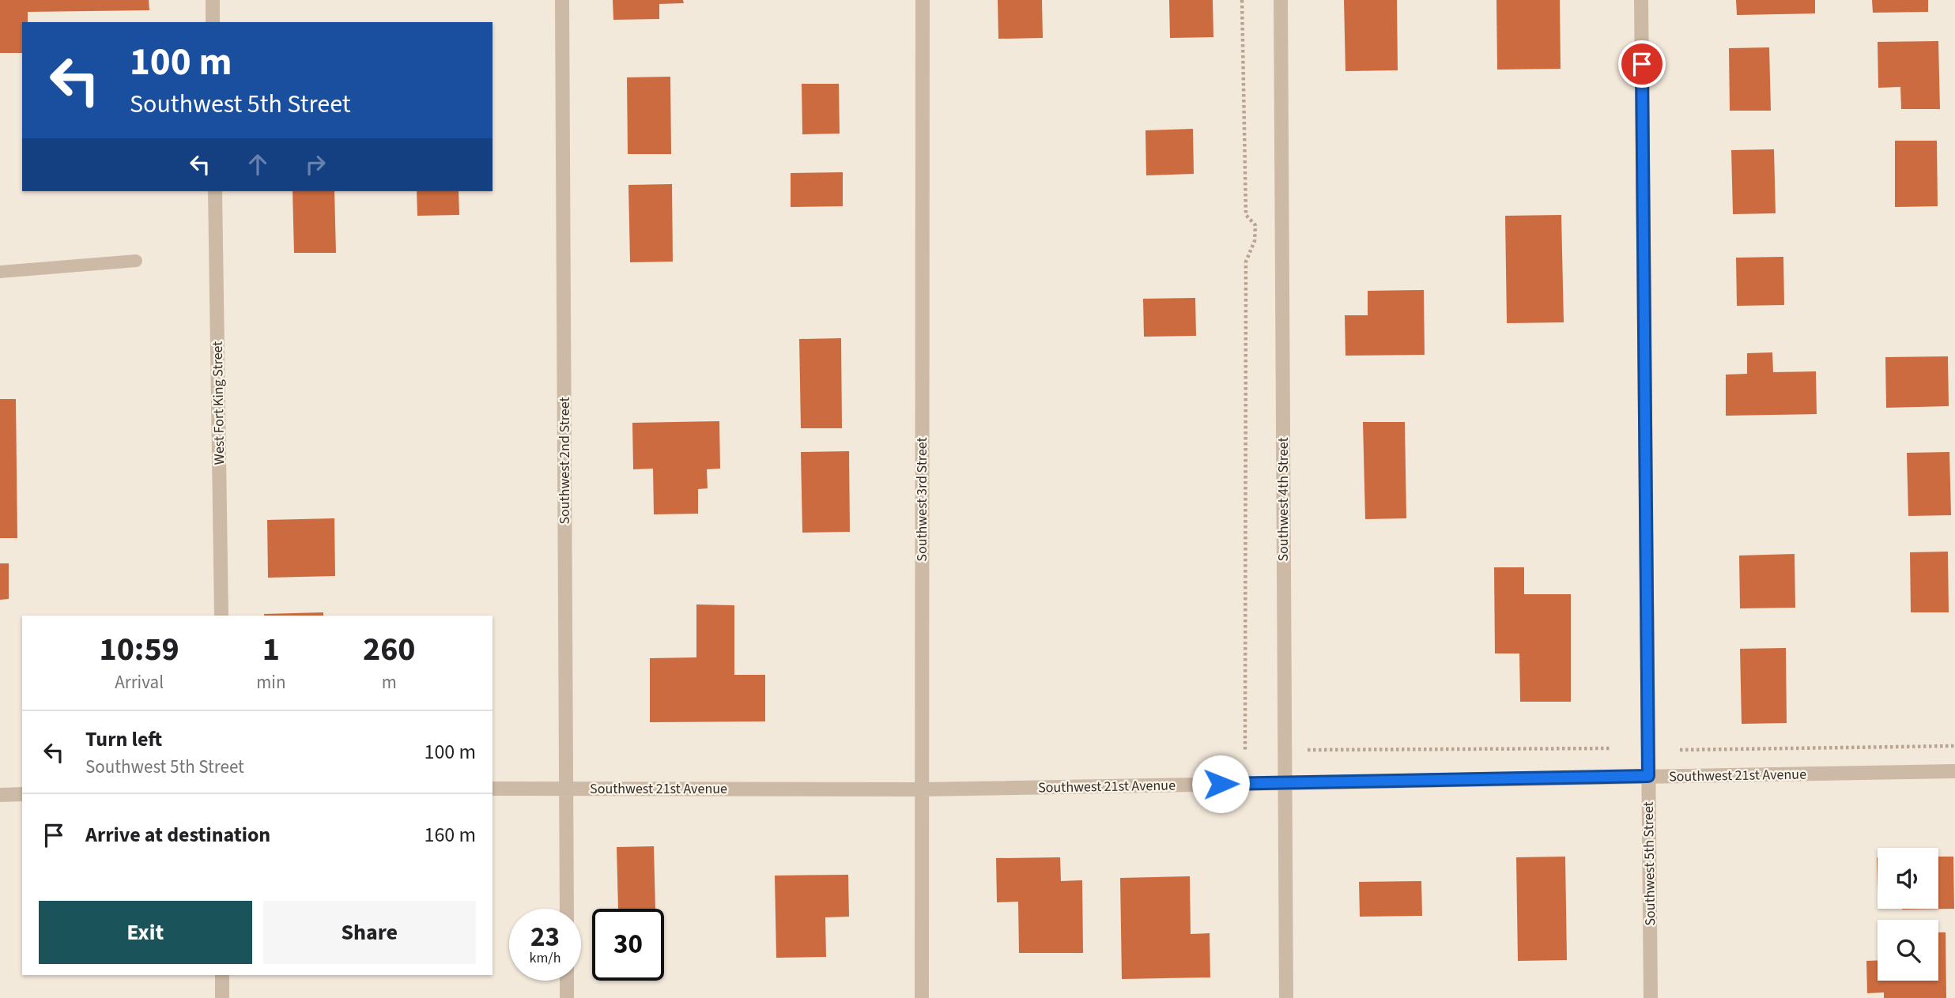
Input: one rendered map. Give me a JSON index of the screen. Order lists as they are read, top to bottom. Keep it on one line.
{"streets":{"street":["West Fort King Street","Southwest 2nd Street","Southwest 3rd Street","Southwest 4th Street","Southwest 21st Avenue","Southwest 5th Street"]},"crossings":[["Southwest 2nd Street","Southwest 21st Avenue"],["Southwest 3rd Street","Southwest 21st Avenue"],["Southwest 4th Street","Southwest 21st Avenue"],["Southwest 21st Avenue","Southwest 5th Street"]],"page":{"turn":["100 m","Southwest 5th Street"],"eta":["10:59","Arrival","1","min","260","m"],"list":[{"name":"Turn left","note":"Southwest 5th Street","value":"100 m"},{"name":"Arrive at destination","value":"160 m"}],"buttons":["Exit","Share"],"speed":"23 km/h","limit":"30"}}
